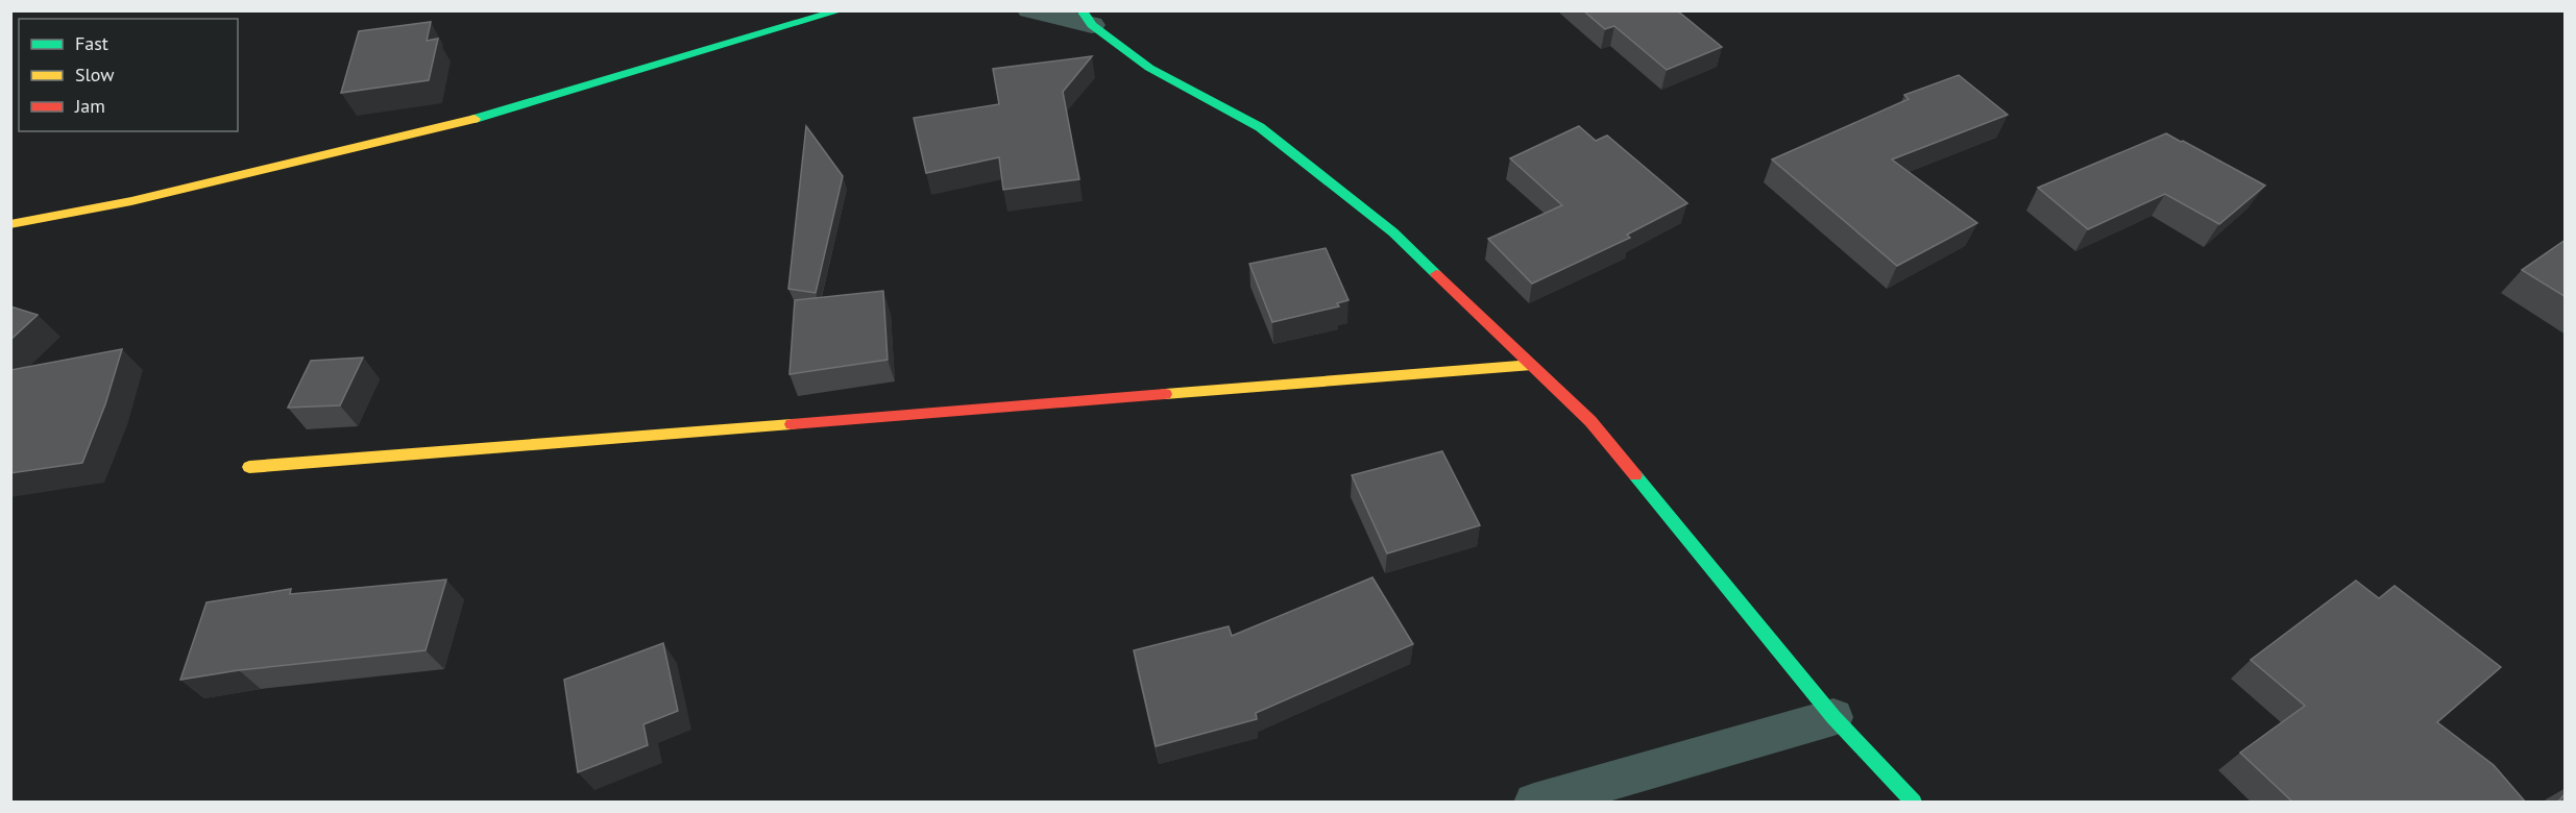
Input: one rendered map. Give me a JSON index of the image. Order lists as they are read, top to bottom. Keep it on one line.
{"legend":["Fast","Slow","Jam"]}
